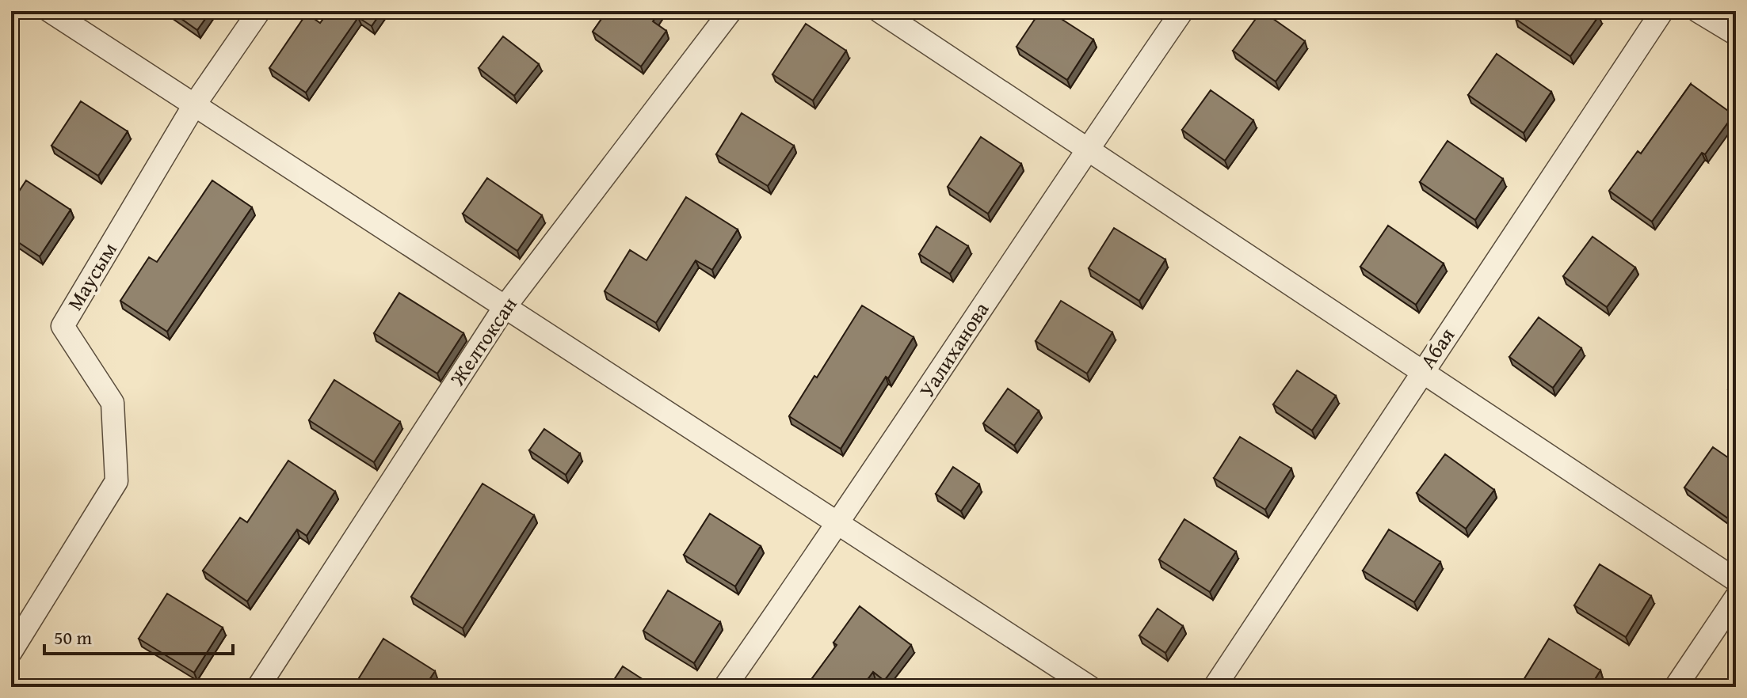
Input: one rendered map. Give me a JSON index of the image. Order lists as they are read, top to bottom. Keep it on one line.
{"streets":{"street":["Маусым","Желтоксан","Абая","Уалиханова"]},"scale_bar":"50 m"}
